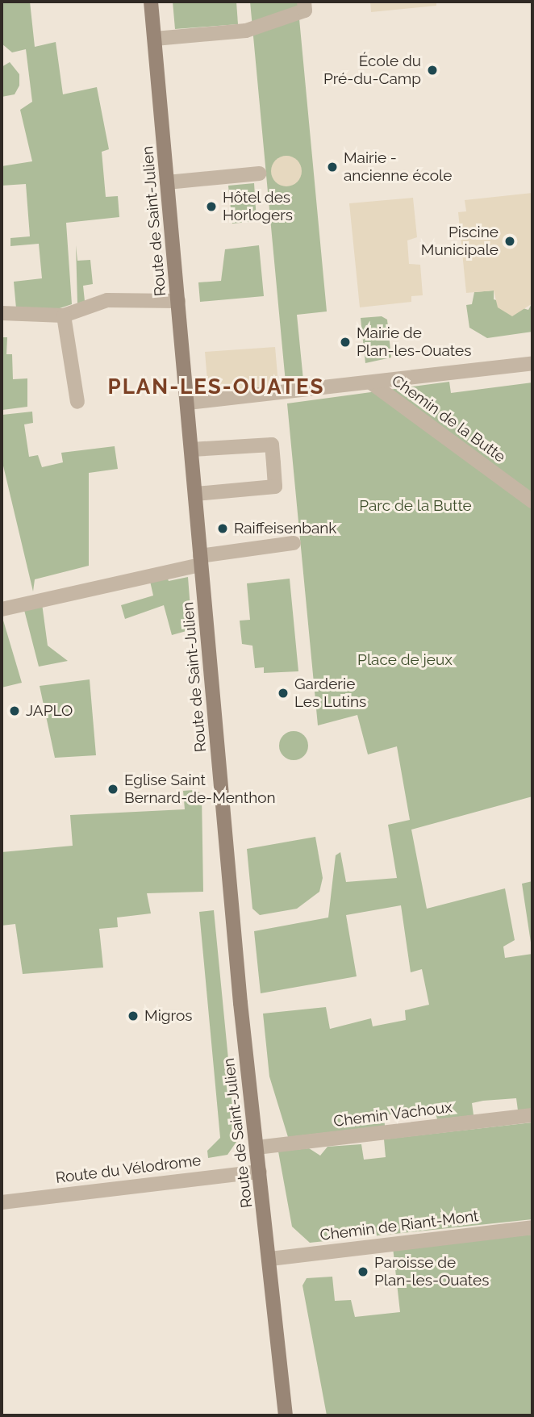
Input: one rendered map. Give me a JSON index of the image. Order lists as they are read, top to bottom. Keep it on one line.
{"streets":{"main road":["Route de Saint-Julien"],"street":["Chemin de la Butte","Chemin Vachoux","Route du Vélodrome","Chemin de Riant-Mont"]},"crossings":[["Route de Saint-Julien","Chemin Vachoux"],["Route de Saint-Julien","Route du Vélodrome"],["Route de Saint-Julien","Chemin de Riant-Mont"]],"districts":["PLAN-LES-OUATES"],"parks":["Parc de la Butte","Place de jeux"],"places":["École du Pré-du-Camp","Mairie - ancienne école","Hôtel des Horlogers","Piscine Municipale","Mairie de Plan-les-Ouates","Raiffeisenbank","Garderie Les Lutins","JAPLO","Eglise Saint Bernard-de-Menthon","Migros","Paroisse de Plan-les-Ouates"]}
